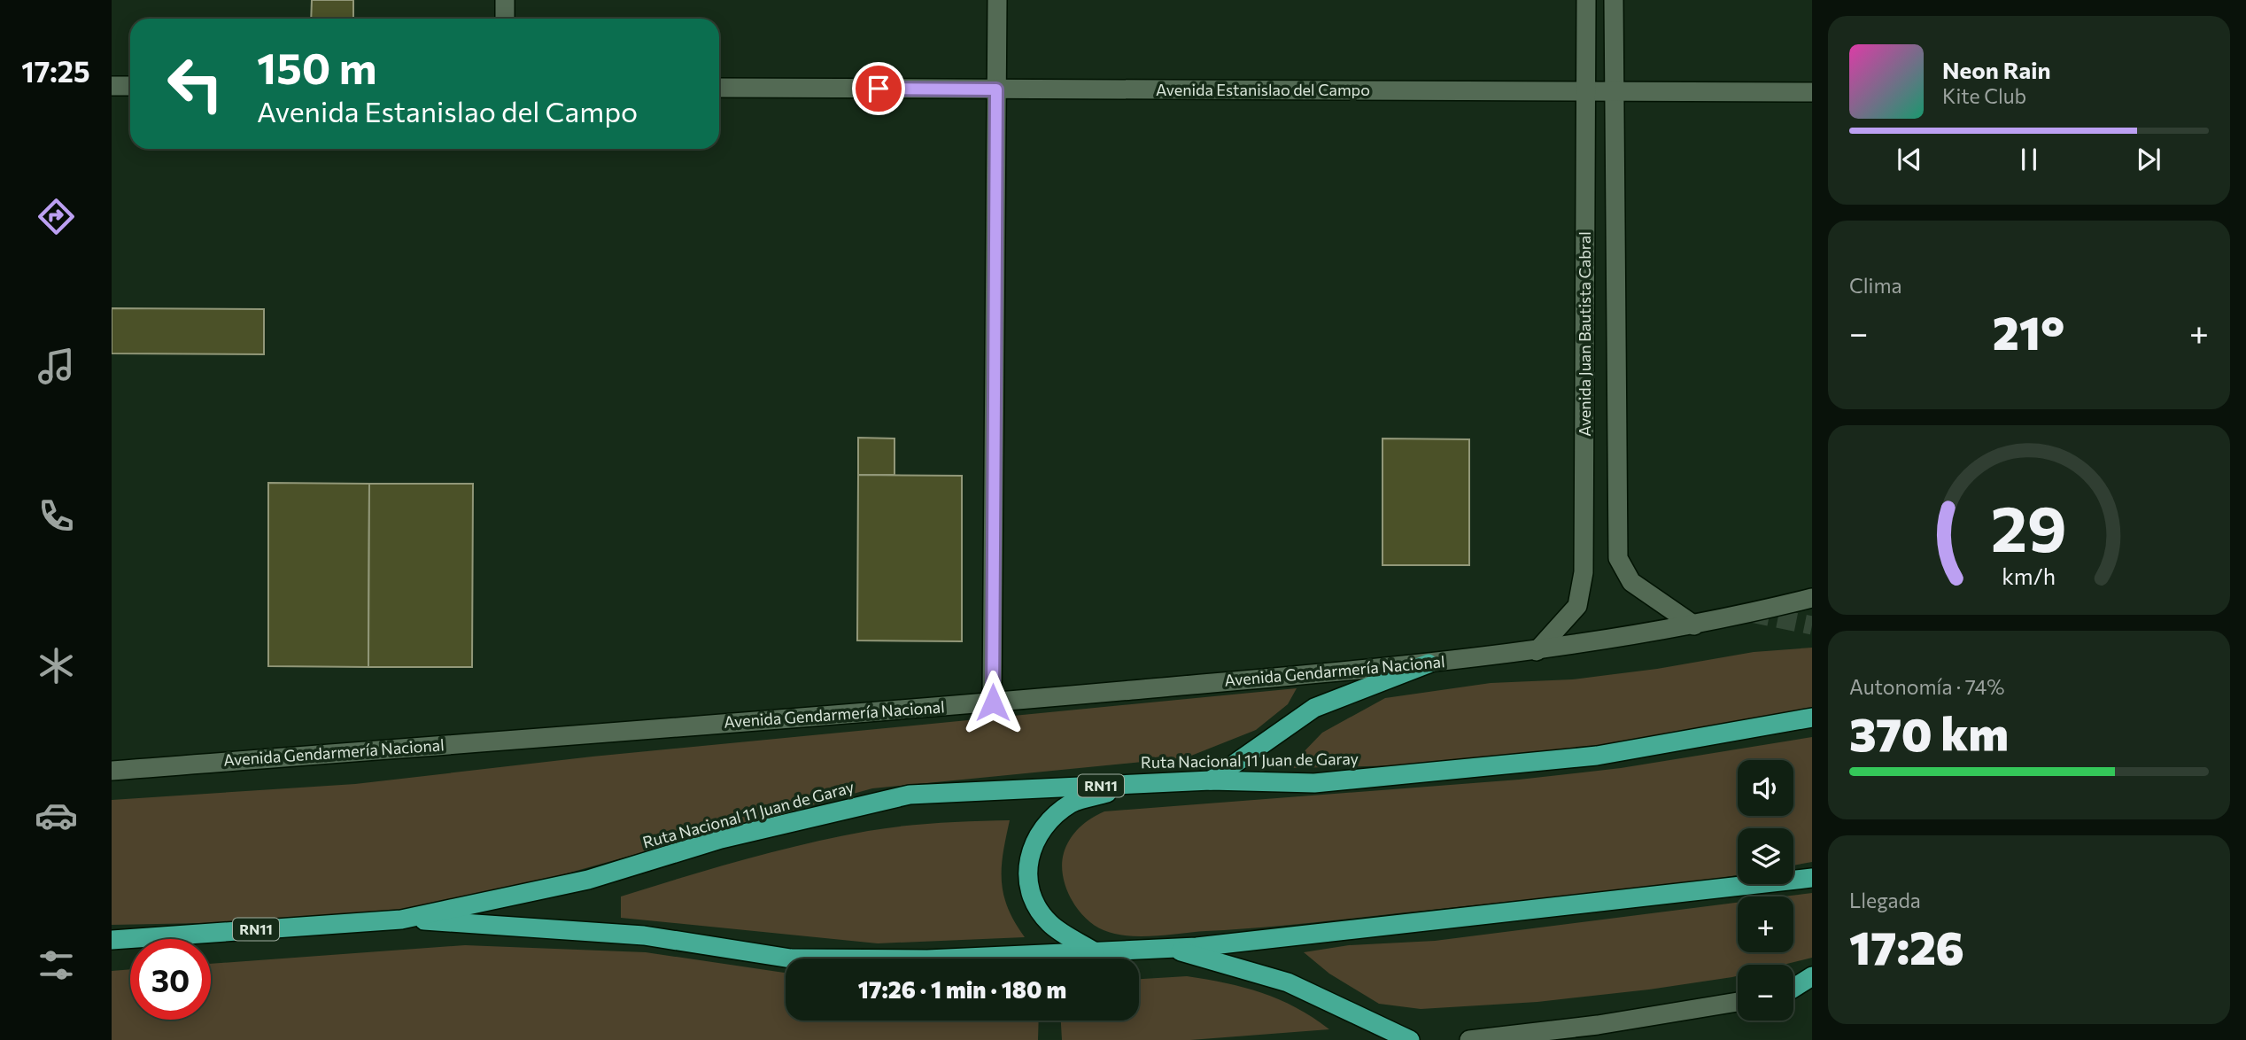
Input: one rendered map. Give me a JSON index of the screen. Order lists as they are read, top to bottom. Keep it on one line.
{"streets":{"highway":["Ruta Nacional 11 Juan de Garay","RN11"],"main road":["Avenida Estanislao del Campo","Avenida Juan Bautista Cabral","Avenida Gendarmería Nacional"]},"crossings":[["Avenida Estanislao del Campo","Avenida Juan Bautista Cabral"],["Avenida Juan Bautista Cabral","Avenida Gendarmería Nacional"]],"page":{"tabs":"17:25","turn":["150 m","Avenida Estanislao del Campo"],"song":["Neon Rain","Kite Club"],"tile":["Clima",["Autonomía · 74%","370 km"],["Llegada","17:26"]],"heat":["−","21°","+"],"map_buttons":["+","−"],"limit":"30","trip":"17:26 · 1 min · 180 m","gauge":["29","km/h"]}}
